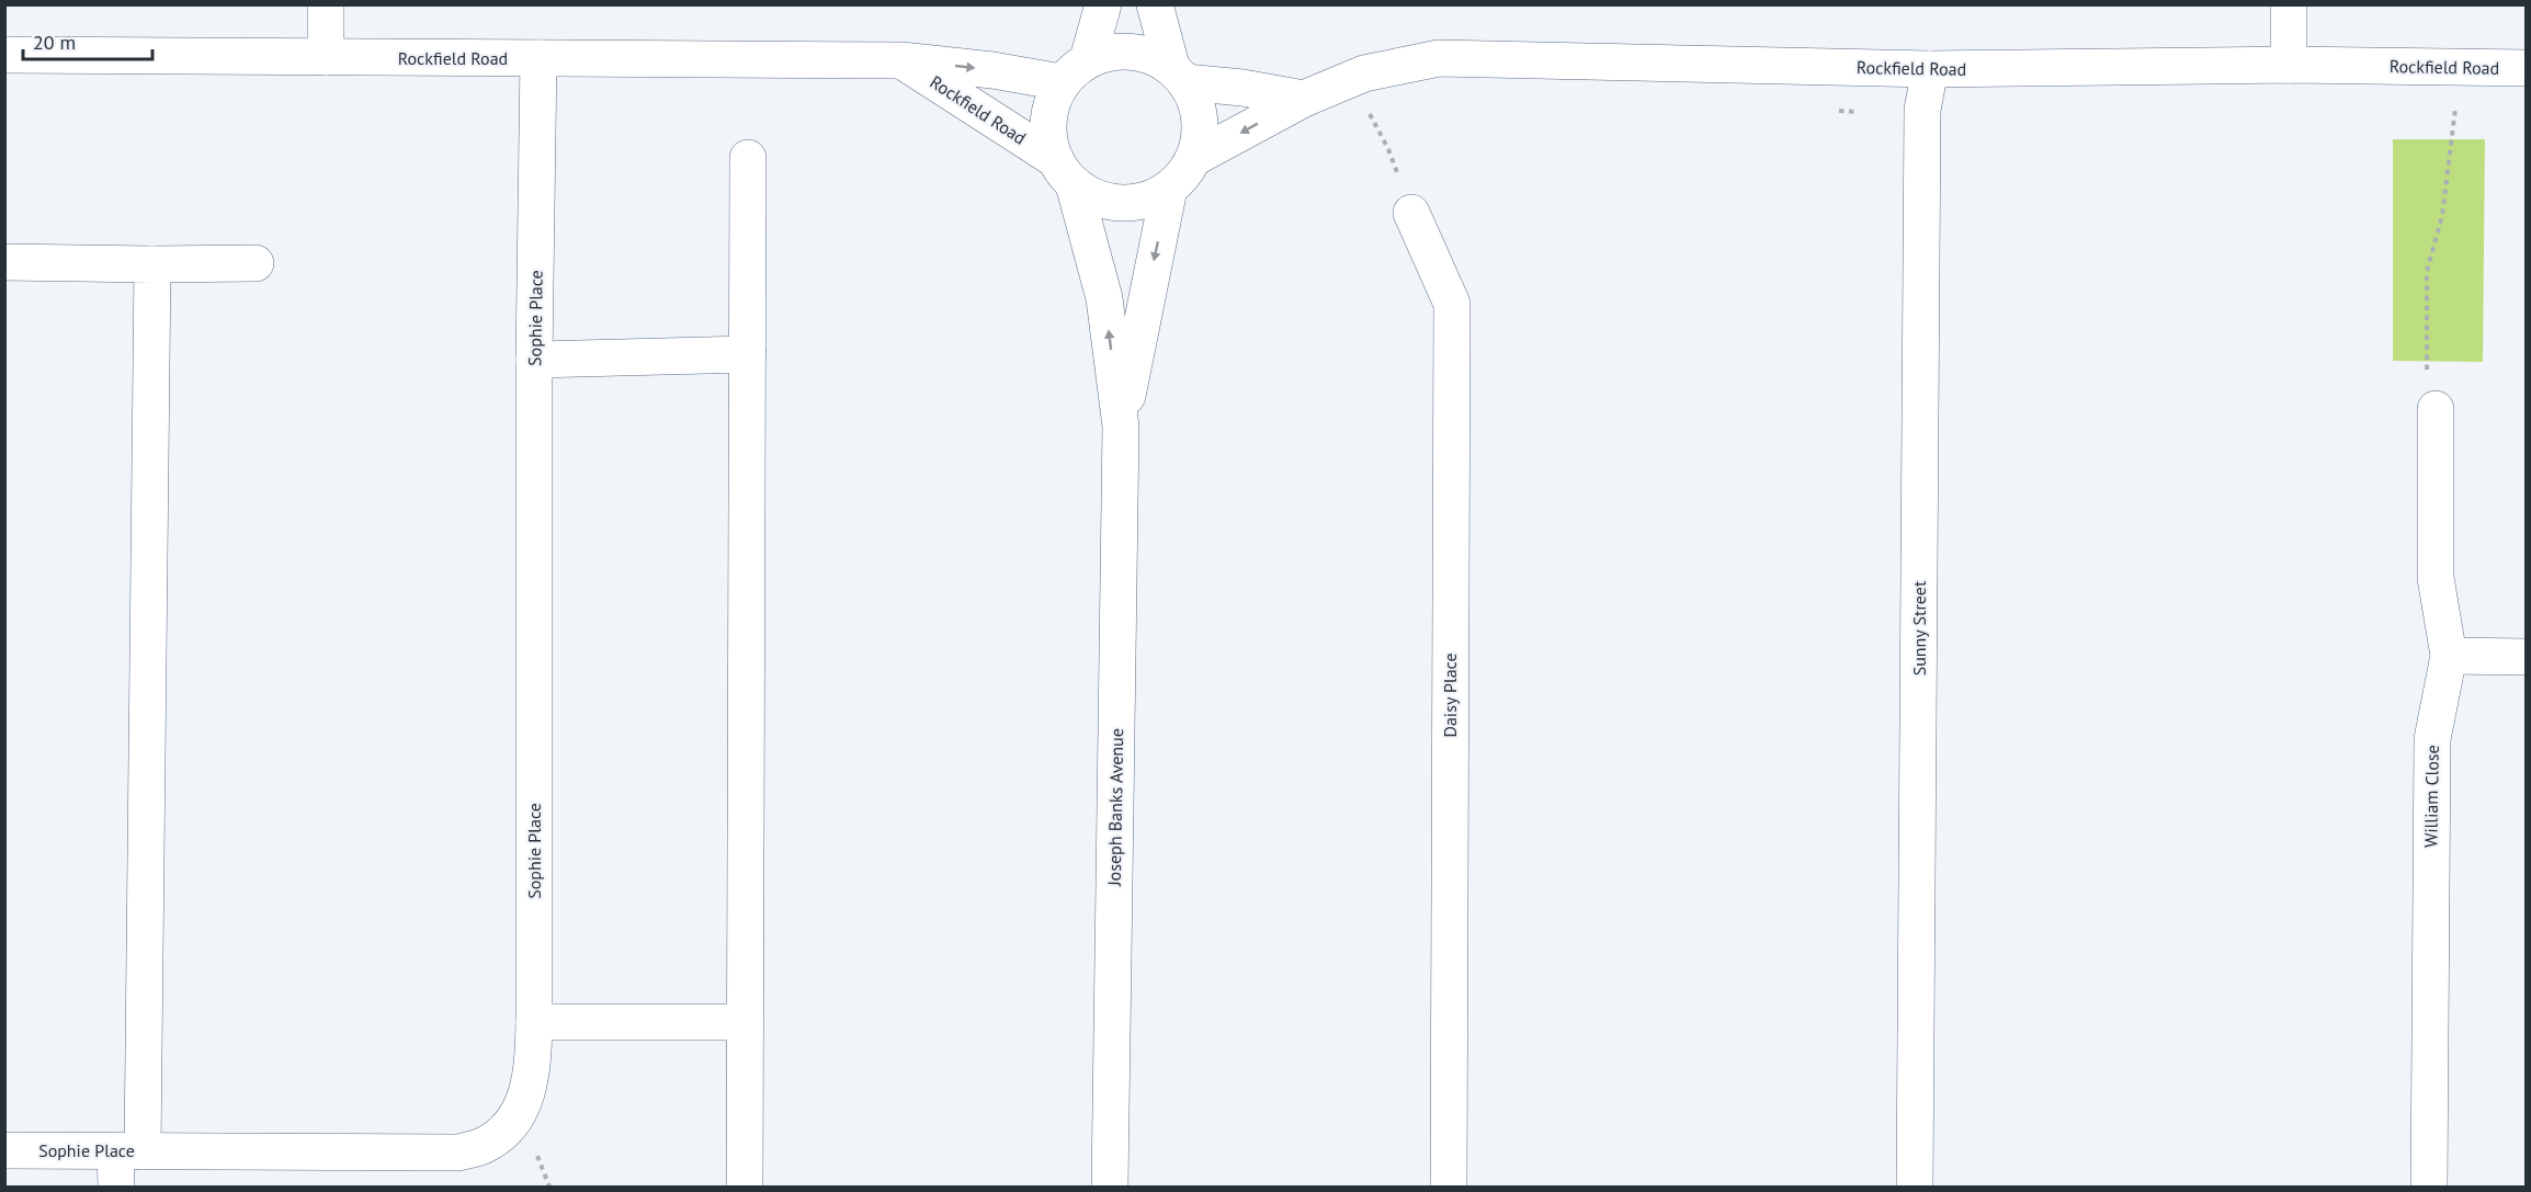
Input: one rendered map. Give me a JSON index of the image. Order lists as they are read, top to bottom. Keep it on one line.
{"streets":{"street":["Rockfield Road","Sophie Place","Sunny Street","Daisy Place","William Close","Joseph Banks Avenue"]},"crossings":[["Rockfield Road","Sophie Place"],["Rockfield Road","Sunny Street"],["Rockfield Road","Joseph Banks Avenue"]],"scale_bar":"20 m"}
